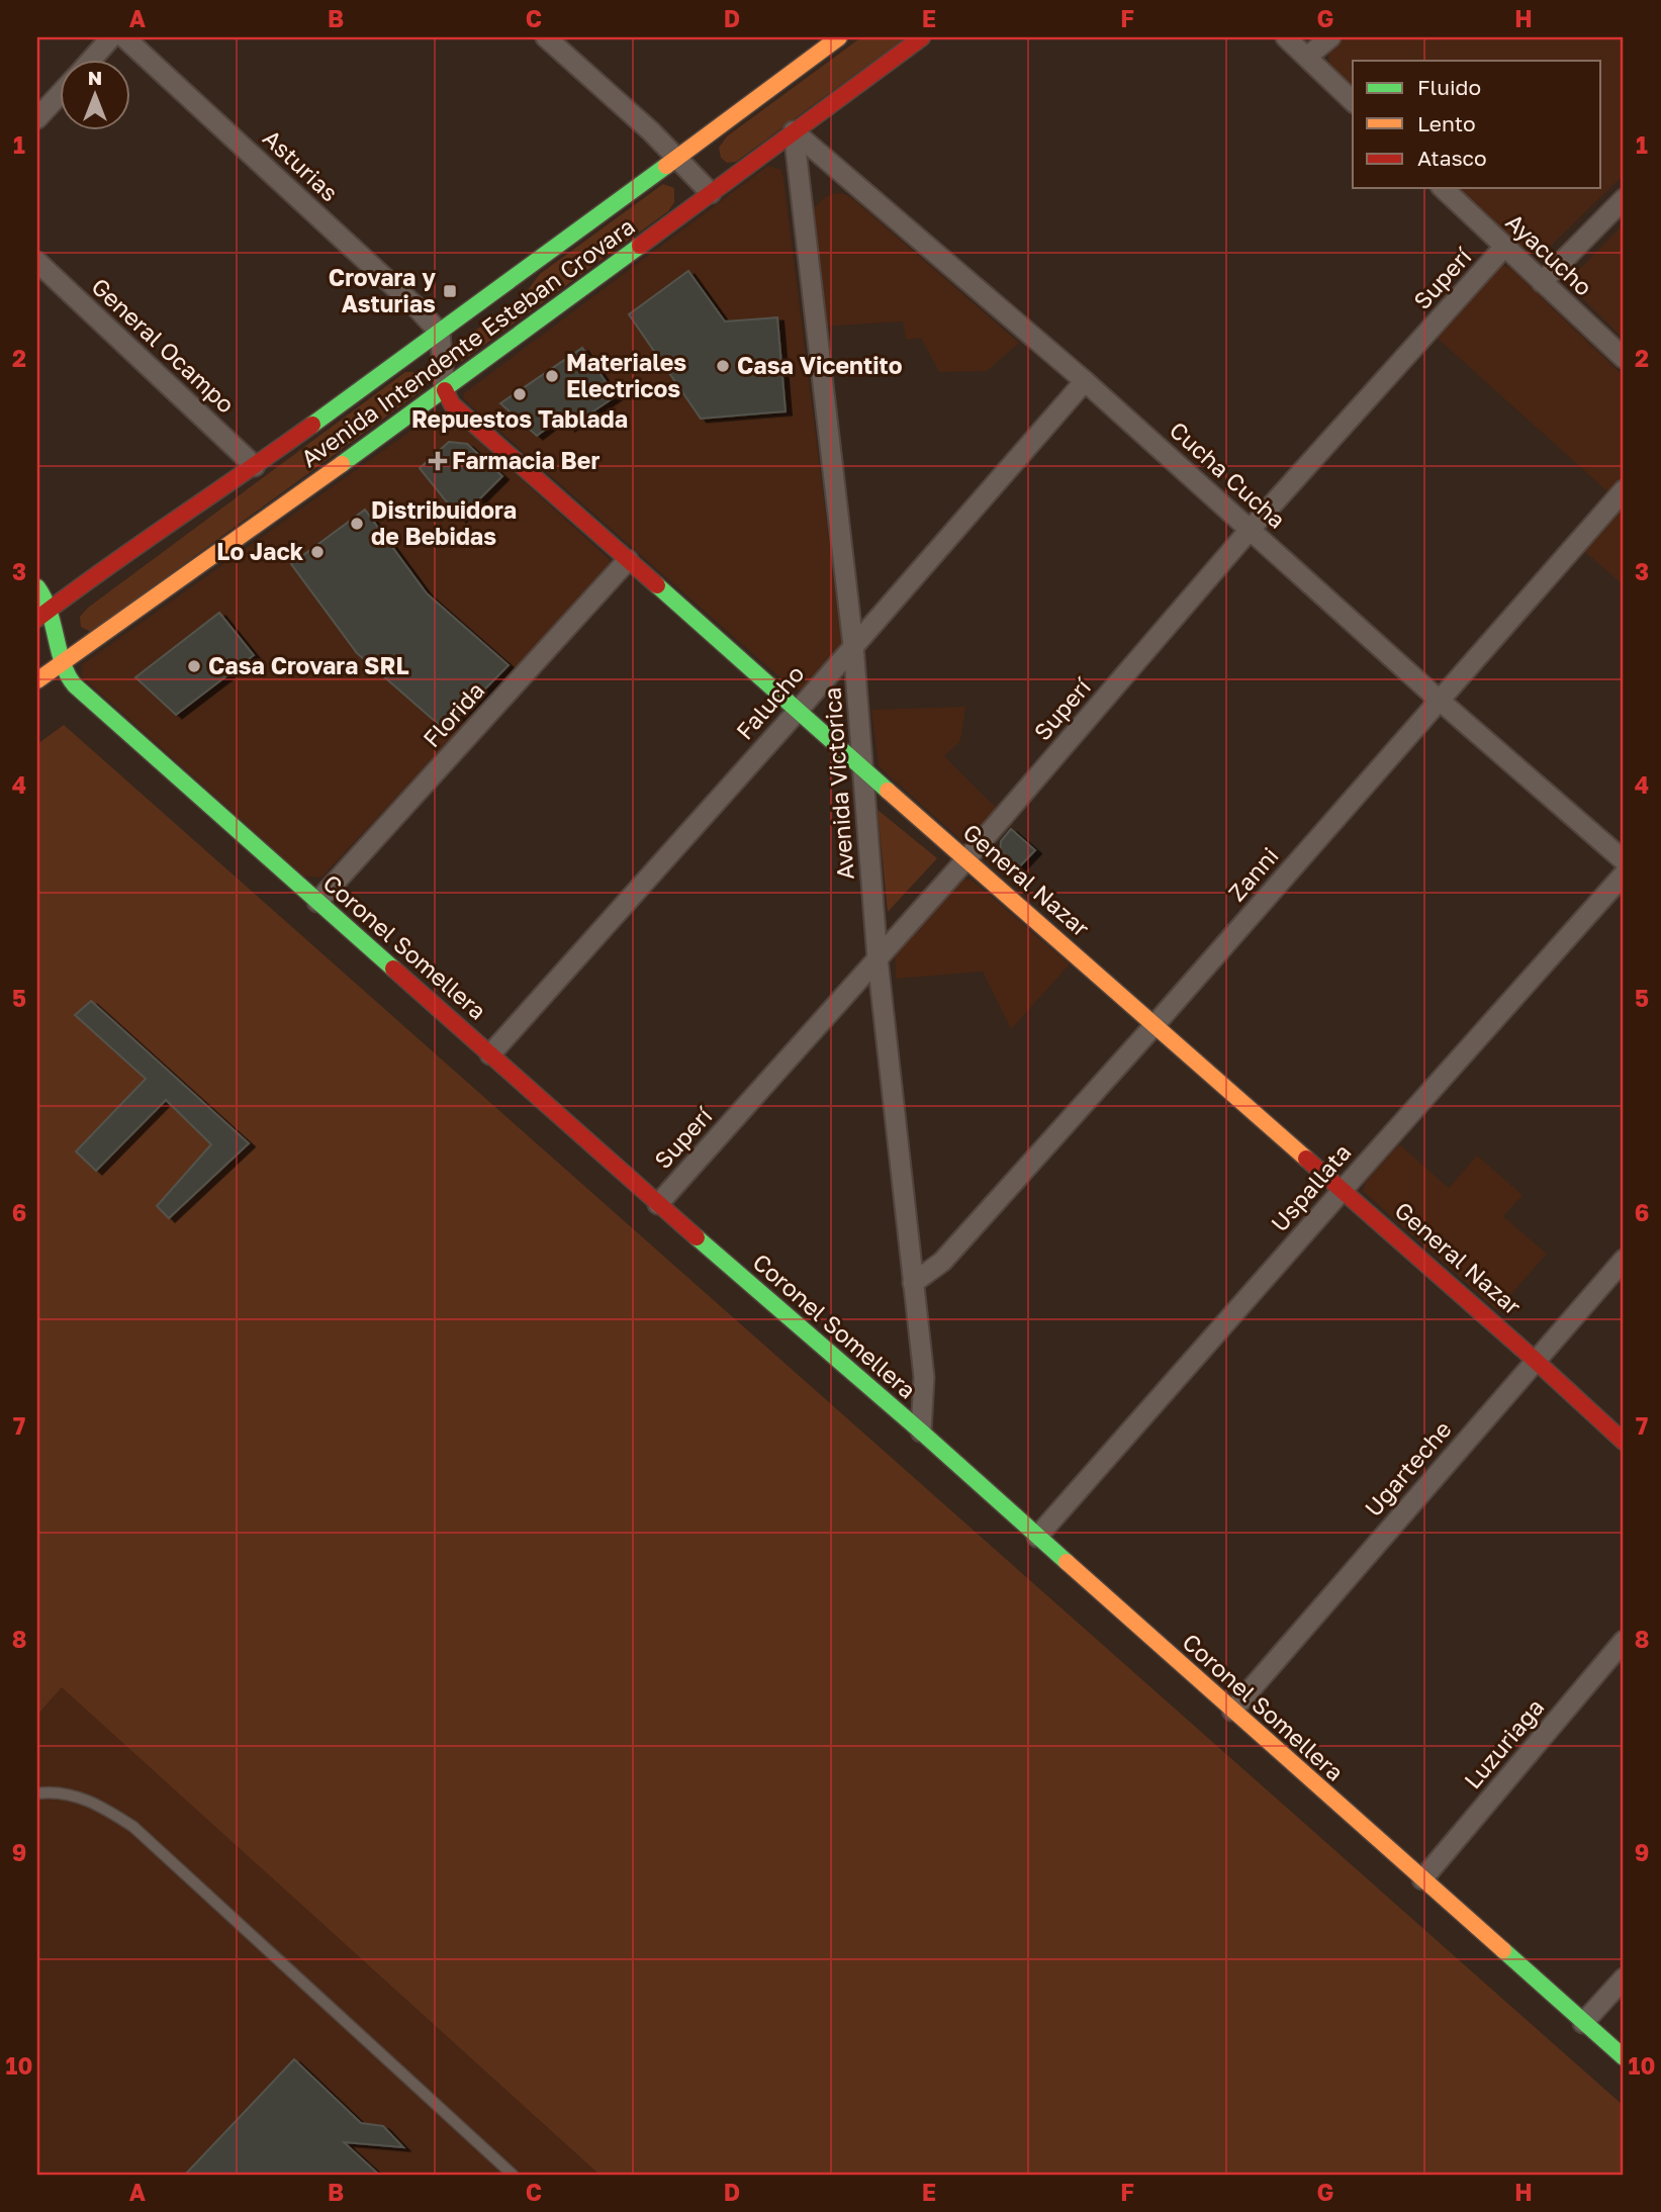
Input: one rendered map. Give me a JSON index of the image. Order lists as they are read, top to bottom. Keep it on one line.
{"streets":{"street":["Asturias","Ayacucho","Superí","Avenida Intendente Esteban Crovara","General Ocampo","Cucha Cucha","Falucho","Florida","Avenida Victorica","Zanni","General Nazar","Coronel Somellera","Uspallata","Ugarteche","Luzuriaga"]},"crossings":[["Asturias","Avenida Intendente Esteban Crovara"],["Ayacucho","Superí"],["Superí","Cucha Cucha"],["Superí","Avenida Victorica"],["Superí","General Nazar"],["Superí","Coronel Somellera"],["Avenida Intendente Esteban Crovara","General Ocampo"],["Avenida Intendente Esteban Crovara","Cucha Cucha"],["Avenida Intendente Esteban Crovara","Avenida Victorica"],["Avenida Intendente Esteban Crovara","General Nazar"],["Avenida Intendente Esteban Crovara","Coronel Somellera"],["Cucha Cucha","Falucho"],["Cucha Cucha","Avenida Victorica"],["Cucha Cucha","Zanni"],["Falucho","Avenida Victorica"],["Falucho","General Nazar"],["Falucho","Coronel Somellera"],["Florida","General Nazar"],["Florida","Coronel Somellera"],["Avenida Victorica","Zanni"],["Avenida Victorica","General Nazar"],["Avenida Victorica","Coronel Somellera"],["Zanni","General Nazar"],["General Nazar","Uspallata"],["General Nazar","Ugarteche"],["Coronel Somellera","Uspallata"],["Coronel Somellera","Ugarteche"],["Coronel Somellera","Luzuriaga"]],"places":{"transit":["Crovara y Asturias"],"other":["Casa Vicentito","Materiales Electricos","Repuestos Tablada","Distribuidora de Bebidas","Lo Jack","Casa Crovara SRL"],"health":["Farmacia Ber"]},"legend":["Fluido","Lento","Atasco"],"north":"top","grid":{"columns":["A","B","C","D","E","F","G","H"],"rows":["1","2","3","4","5","6","7","8","9","10"]}}
